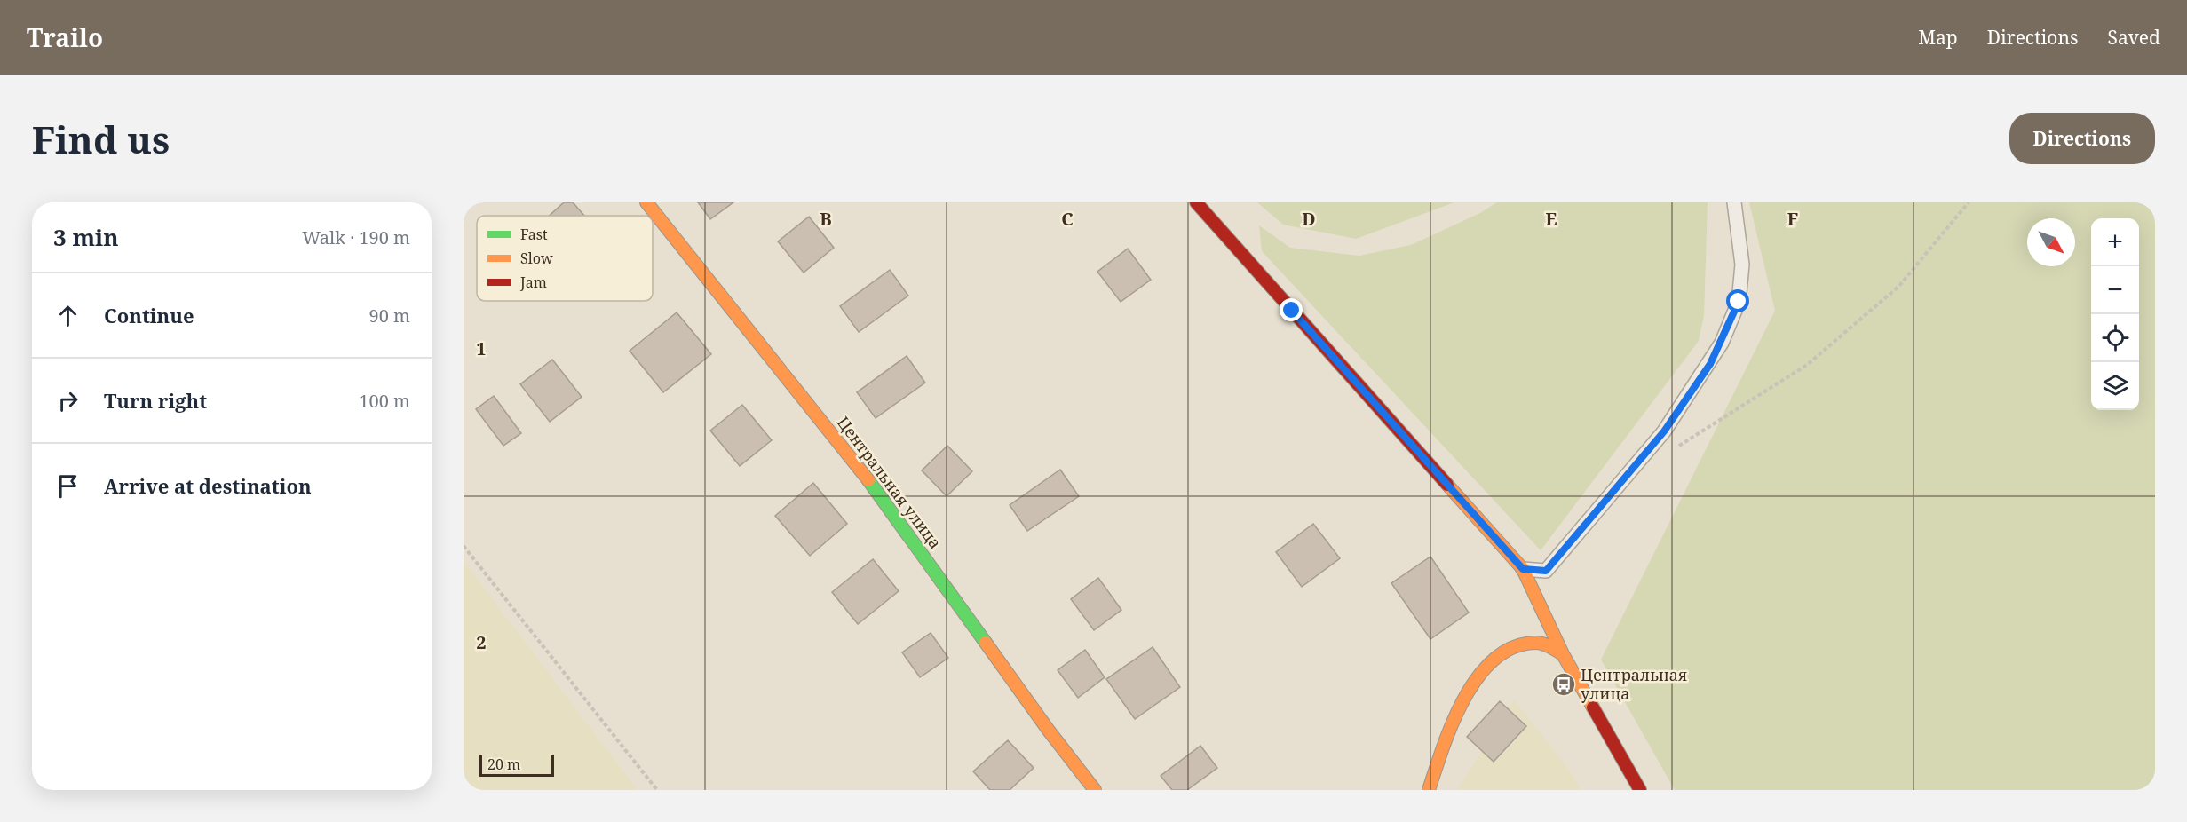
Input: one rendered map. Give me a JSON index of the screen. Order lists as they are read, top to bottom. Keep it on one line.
{"streets":{"street":["Центральная улица"]},"places":{"bus stop":["Центральная улица"]},"legend":["Fast","Slow","Jam"],"scale_bar":"20 m","north":"bottom right","page":{"header":"Trailo","nav":["Map","Directions","Saved"],"buttons":"Directions","title":"Find us","heading":["3 min","Walk · 190 m"],"map_buttons":["+","−"],"list":[["Continue","90 m"],["Turn right","100 m"],"Arrive at destination"],"scale":"20 m"},"grid":{"columns":["B","C","D","E","F"],"rows":["1","2"]}}
